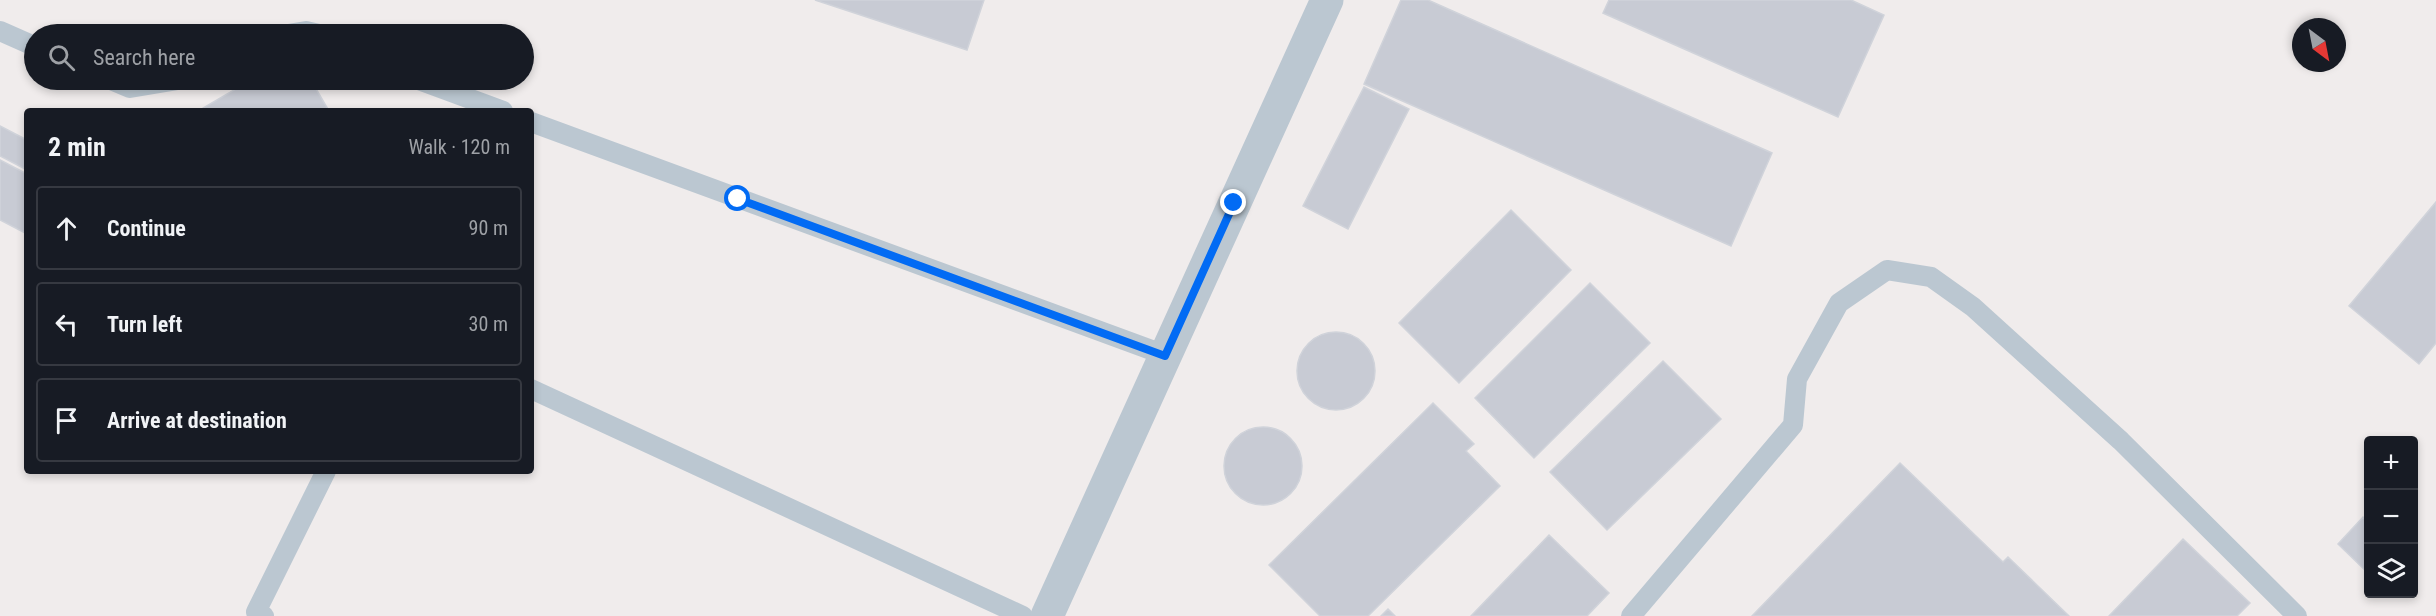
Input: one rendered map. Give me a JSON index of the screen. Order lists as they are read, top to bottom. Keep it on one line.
{"north":"bottom right","page":{"search":"Search here","heading":["2 min","Walk · 120 m"],"list":[["Continue","90 m"],["Turn left","30 m"],"Arrive at destination"],"map_buttons":["+","−"]}}
